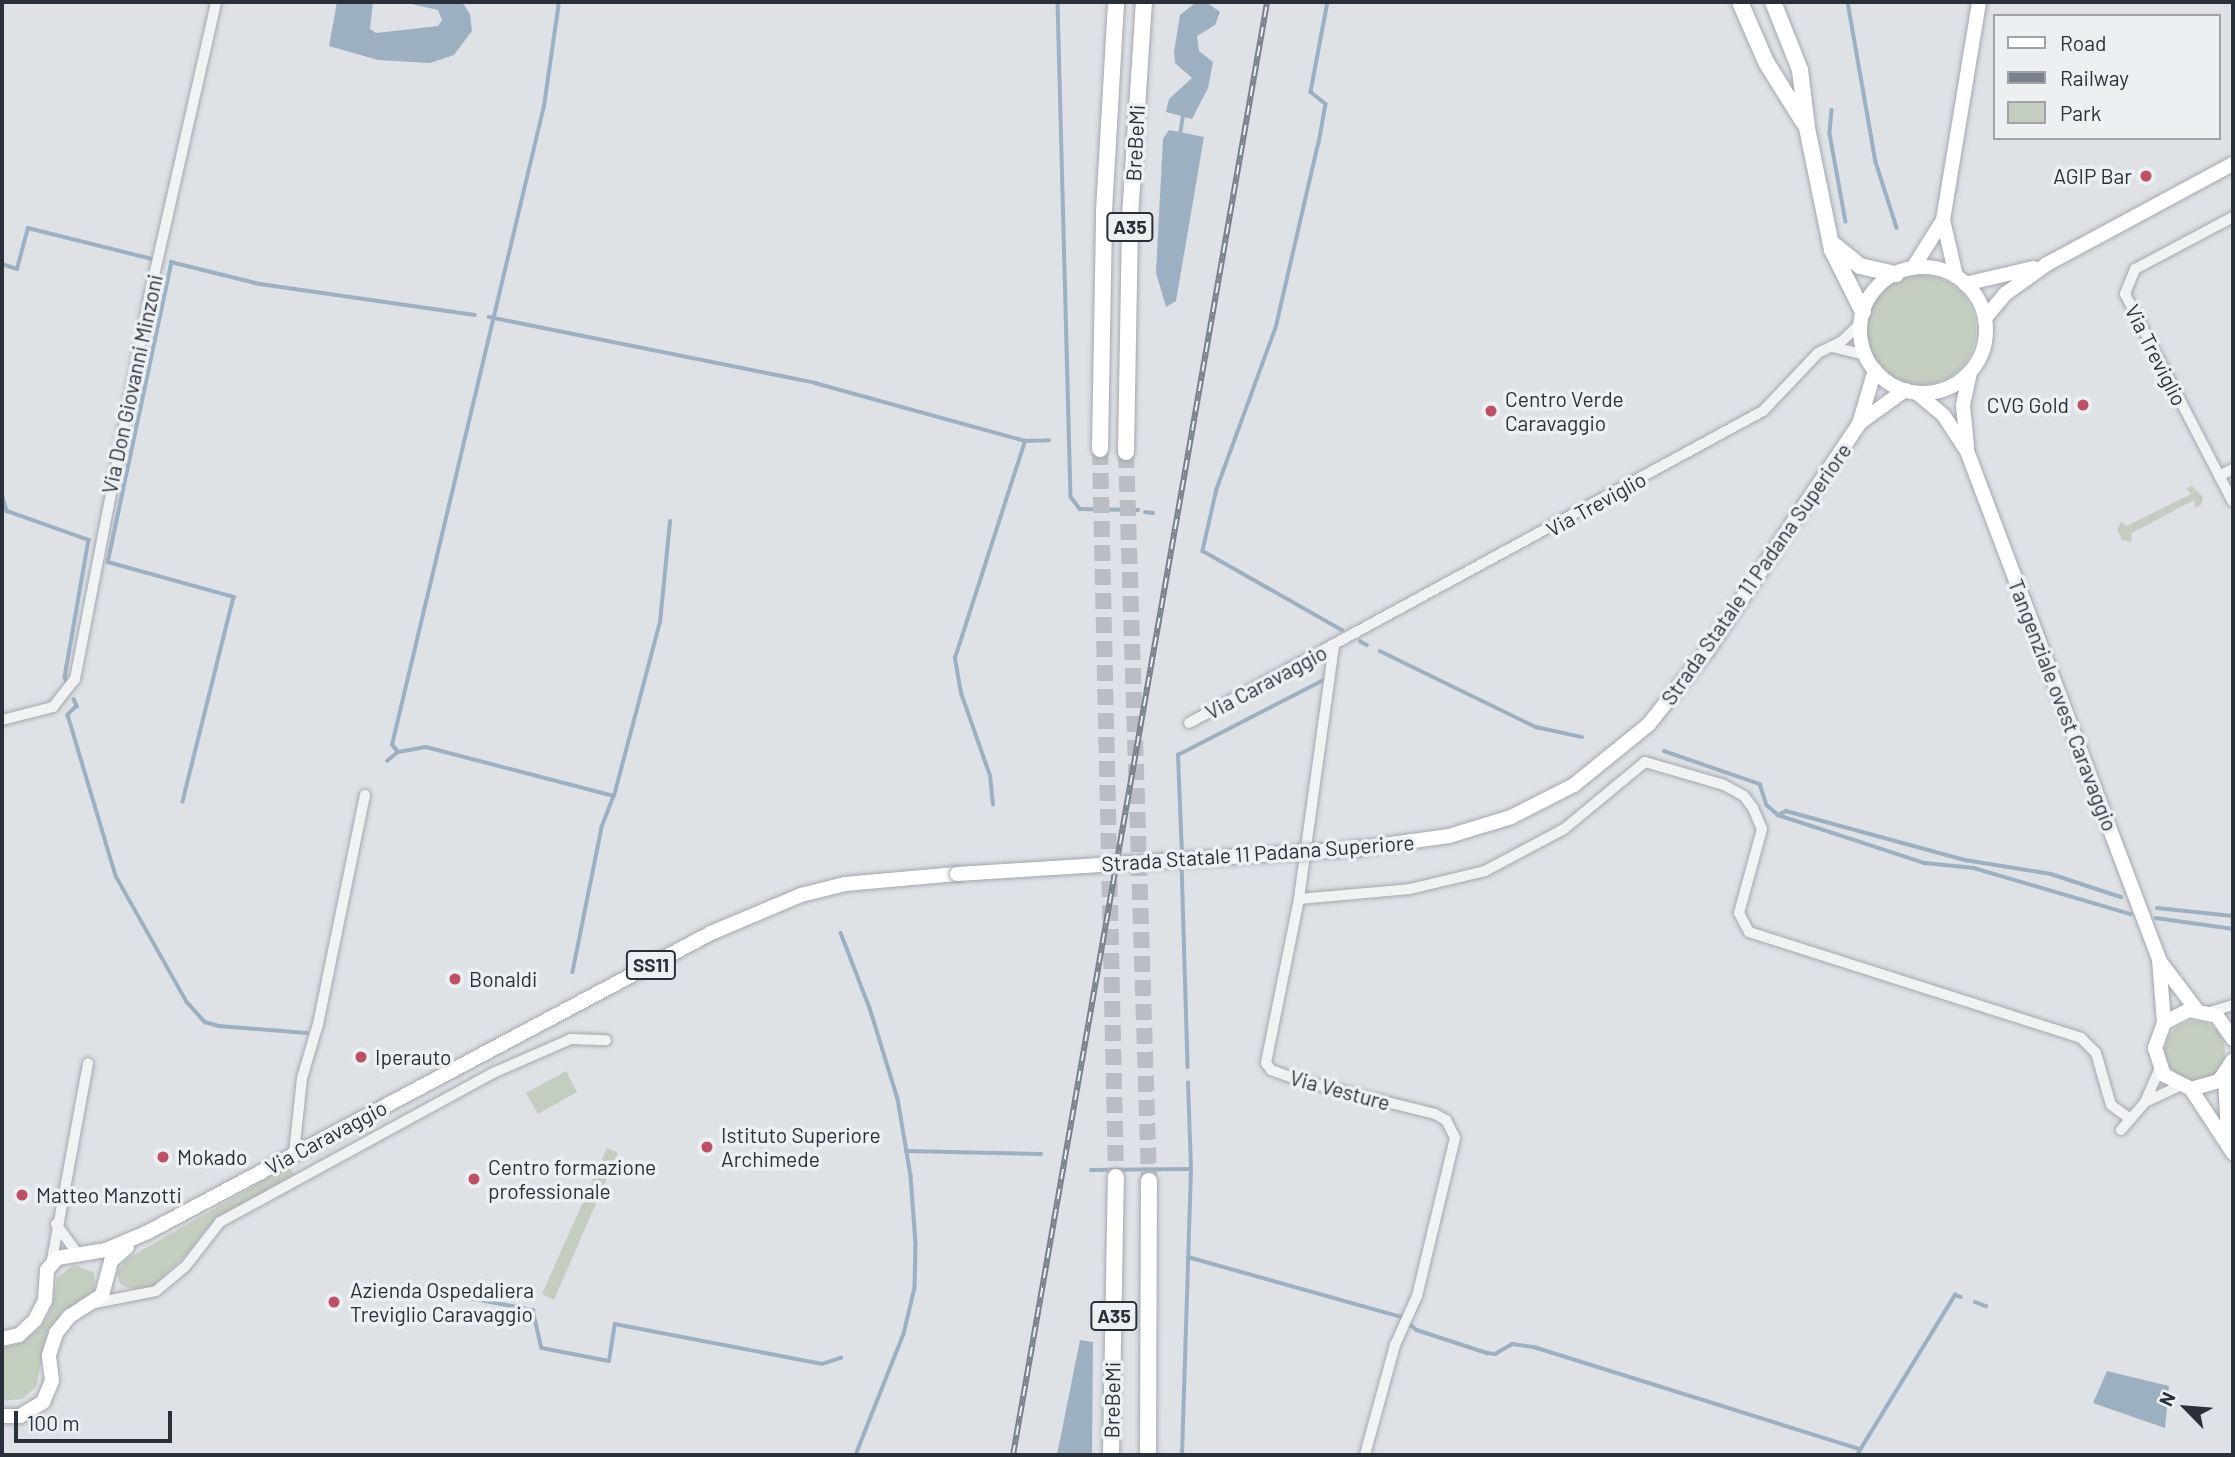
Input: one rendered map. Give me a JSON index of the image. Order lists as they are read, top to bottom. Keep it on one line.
{"streets":{"highway":["BreBeMi","A35"],"main road":["Strada Statale 11 Padana Superiore","Via Caravaggio","Tangenziale ovest Caravaggio","SS11"],"street":["Via Treviglio","Via Don Giovanni Minzoni","Via Vesture"]},"crossings":[["Via Treviglio","Strada Statale 11 Padana Superiore"],["Via Treviglio","Via Caravaggio"],["Via Treviglio","Tangenziale ovest Caravaggio"],["Via Treviglio","Via Vesture"],["Strada Statale 11 Padana Superiore","Via Caravaggio"],["Strada Statale 11 Padana Superiore","Tangenziale ovest Caravaggio"],["Via Caravaggio","Via Vesture"]],"places":["AGIP Bar","CVG Gold","Centro Verde Caravaggio","Bonaldi","Iperauto","Istituto Superiore Archimede","Mokado","Centro formazione professionale","Matteo Manzotti","Azienda Ospedaliera Treviglio Caravaggio"],"legend":["Road","Railway","Park"],"scale_bar":"100 m","north":"top left"}
